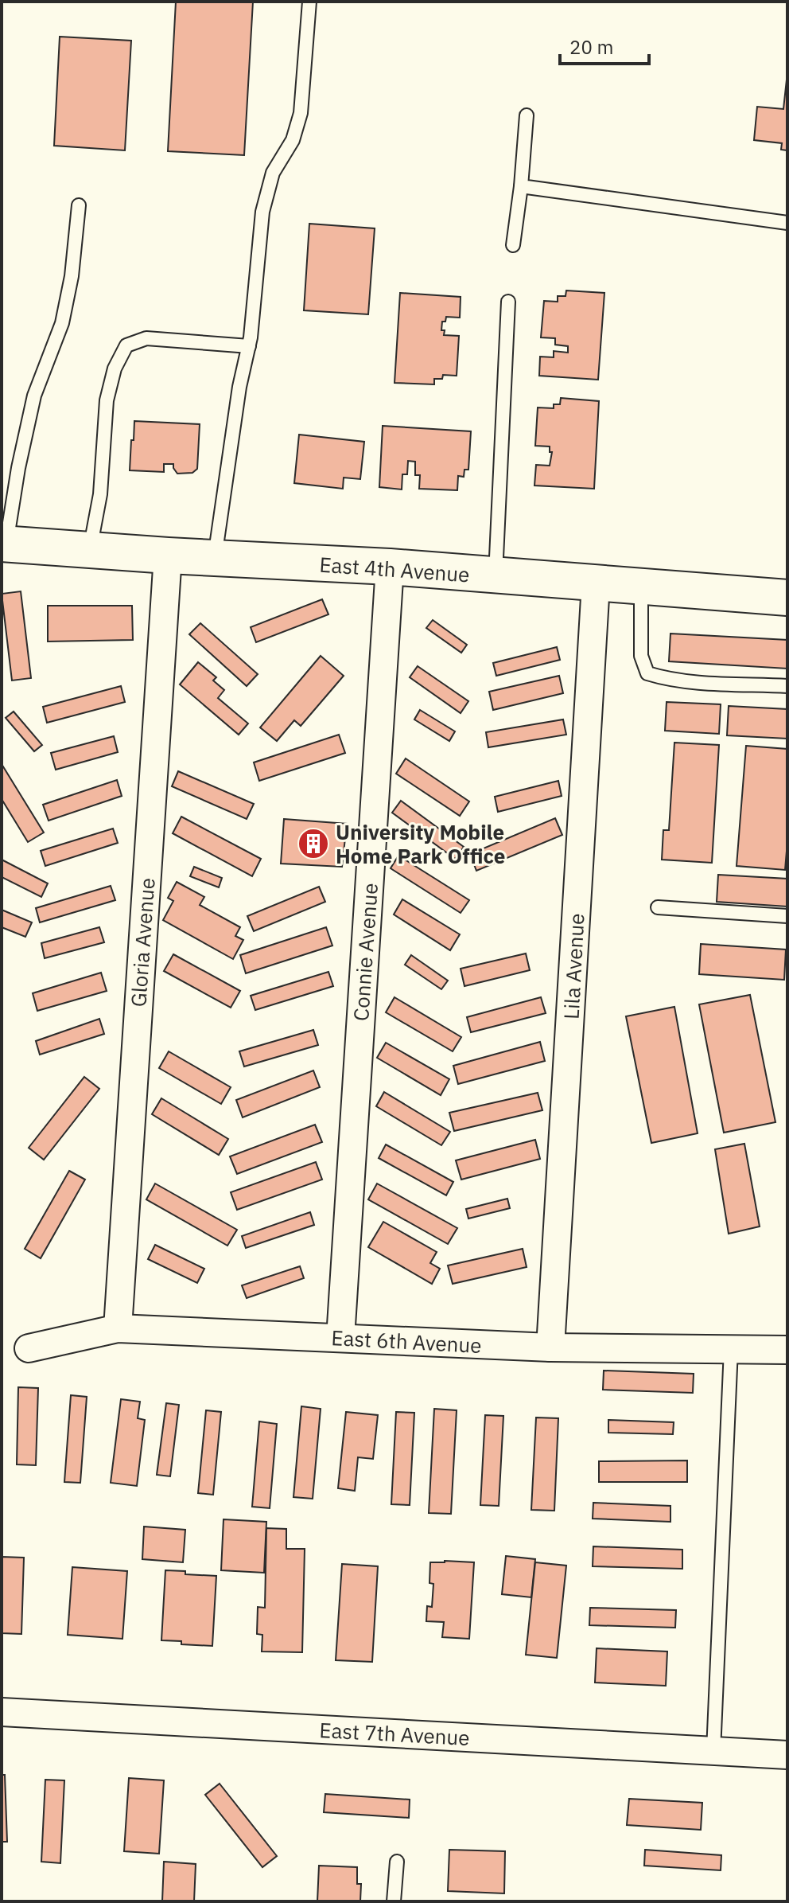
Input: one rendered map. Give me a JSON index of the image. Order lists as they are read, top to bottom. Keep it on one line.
{"streets":{"street":["East 4th Avenue","Gloria Avenue","Connie Avenue","Lila Avenue","East 6th Avenue","East 7th Avenue"]},"crossings":[["East 4th Avenue","Gloria Avenue"],["East 4th Avenue","Connie Avenue"],["East 4th Avenue","Lila Avenue"],["Gloria Avenue","East 6th Avenue"],["Connie Avenue","East 6th Avenue"],["Lila Avenue","East 6th Avenue"]],"places":{"building":["University Mobile Home Park Office"]},"scale_bar":"20 m"}
